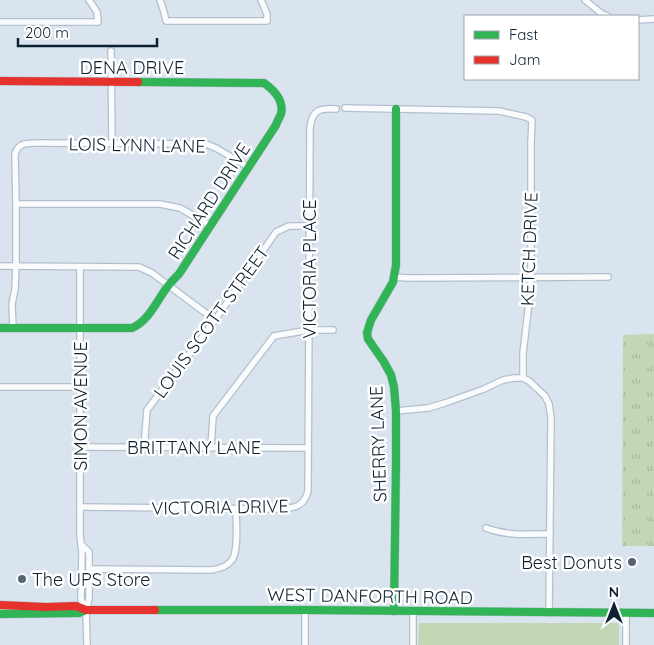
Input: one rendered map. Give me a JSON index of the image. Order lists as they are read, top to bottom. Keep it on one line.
{"streets":{"street":["DENA DRIVE","LOIS LYNN LANE","RICHARD DRIVE","KETCH DRIVE","VICTORIA PLACE","LOUIS SCOTT STREET","SIMON AVENUE","SHERRY LANE","BRITTANY LANE","VICTORIA DRIVE","WEST DANFORTH ROAD"]},"crossings":[["DENA DRIVE","RICHARD DRIVE"],["LOIS LYNN LANE","RICHARD DRIVE"],["RICHARD DRIVE","SIMON AVENUE"],["KETCH DRIVE","SHERRY LANE"],["VICTORIA PLACE","LOUIS SCOTT STREET"],["VICTORIA PLACE","BRITTANY LANE"],["VICTORIA PLACE","VICTORIA DRIVE"],["LOUIS SCOTT STREET","BRITTANY LANE"],["SIMON AVENUE","BRITTANY LANE"],["SIMON AVENUE","VICTORIA DRIVE"],["SIMON AVENUE","WEST DANFORTH ROAD"],["SHERRY LANE","WEST DANFORTH ROAD"],["BRITTANY LANE","VICTORIA DRIVE"]],"places":["Best Donuts","The UPS Store"],"legend":["Fast","Jam"],"scale_bar":"200 m","north":"top"}
